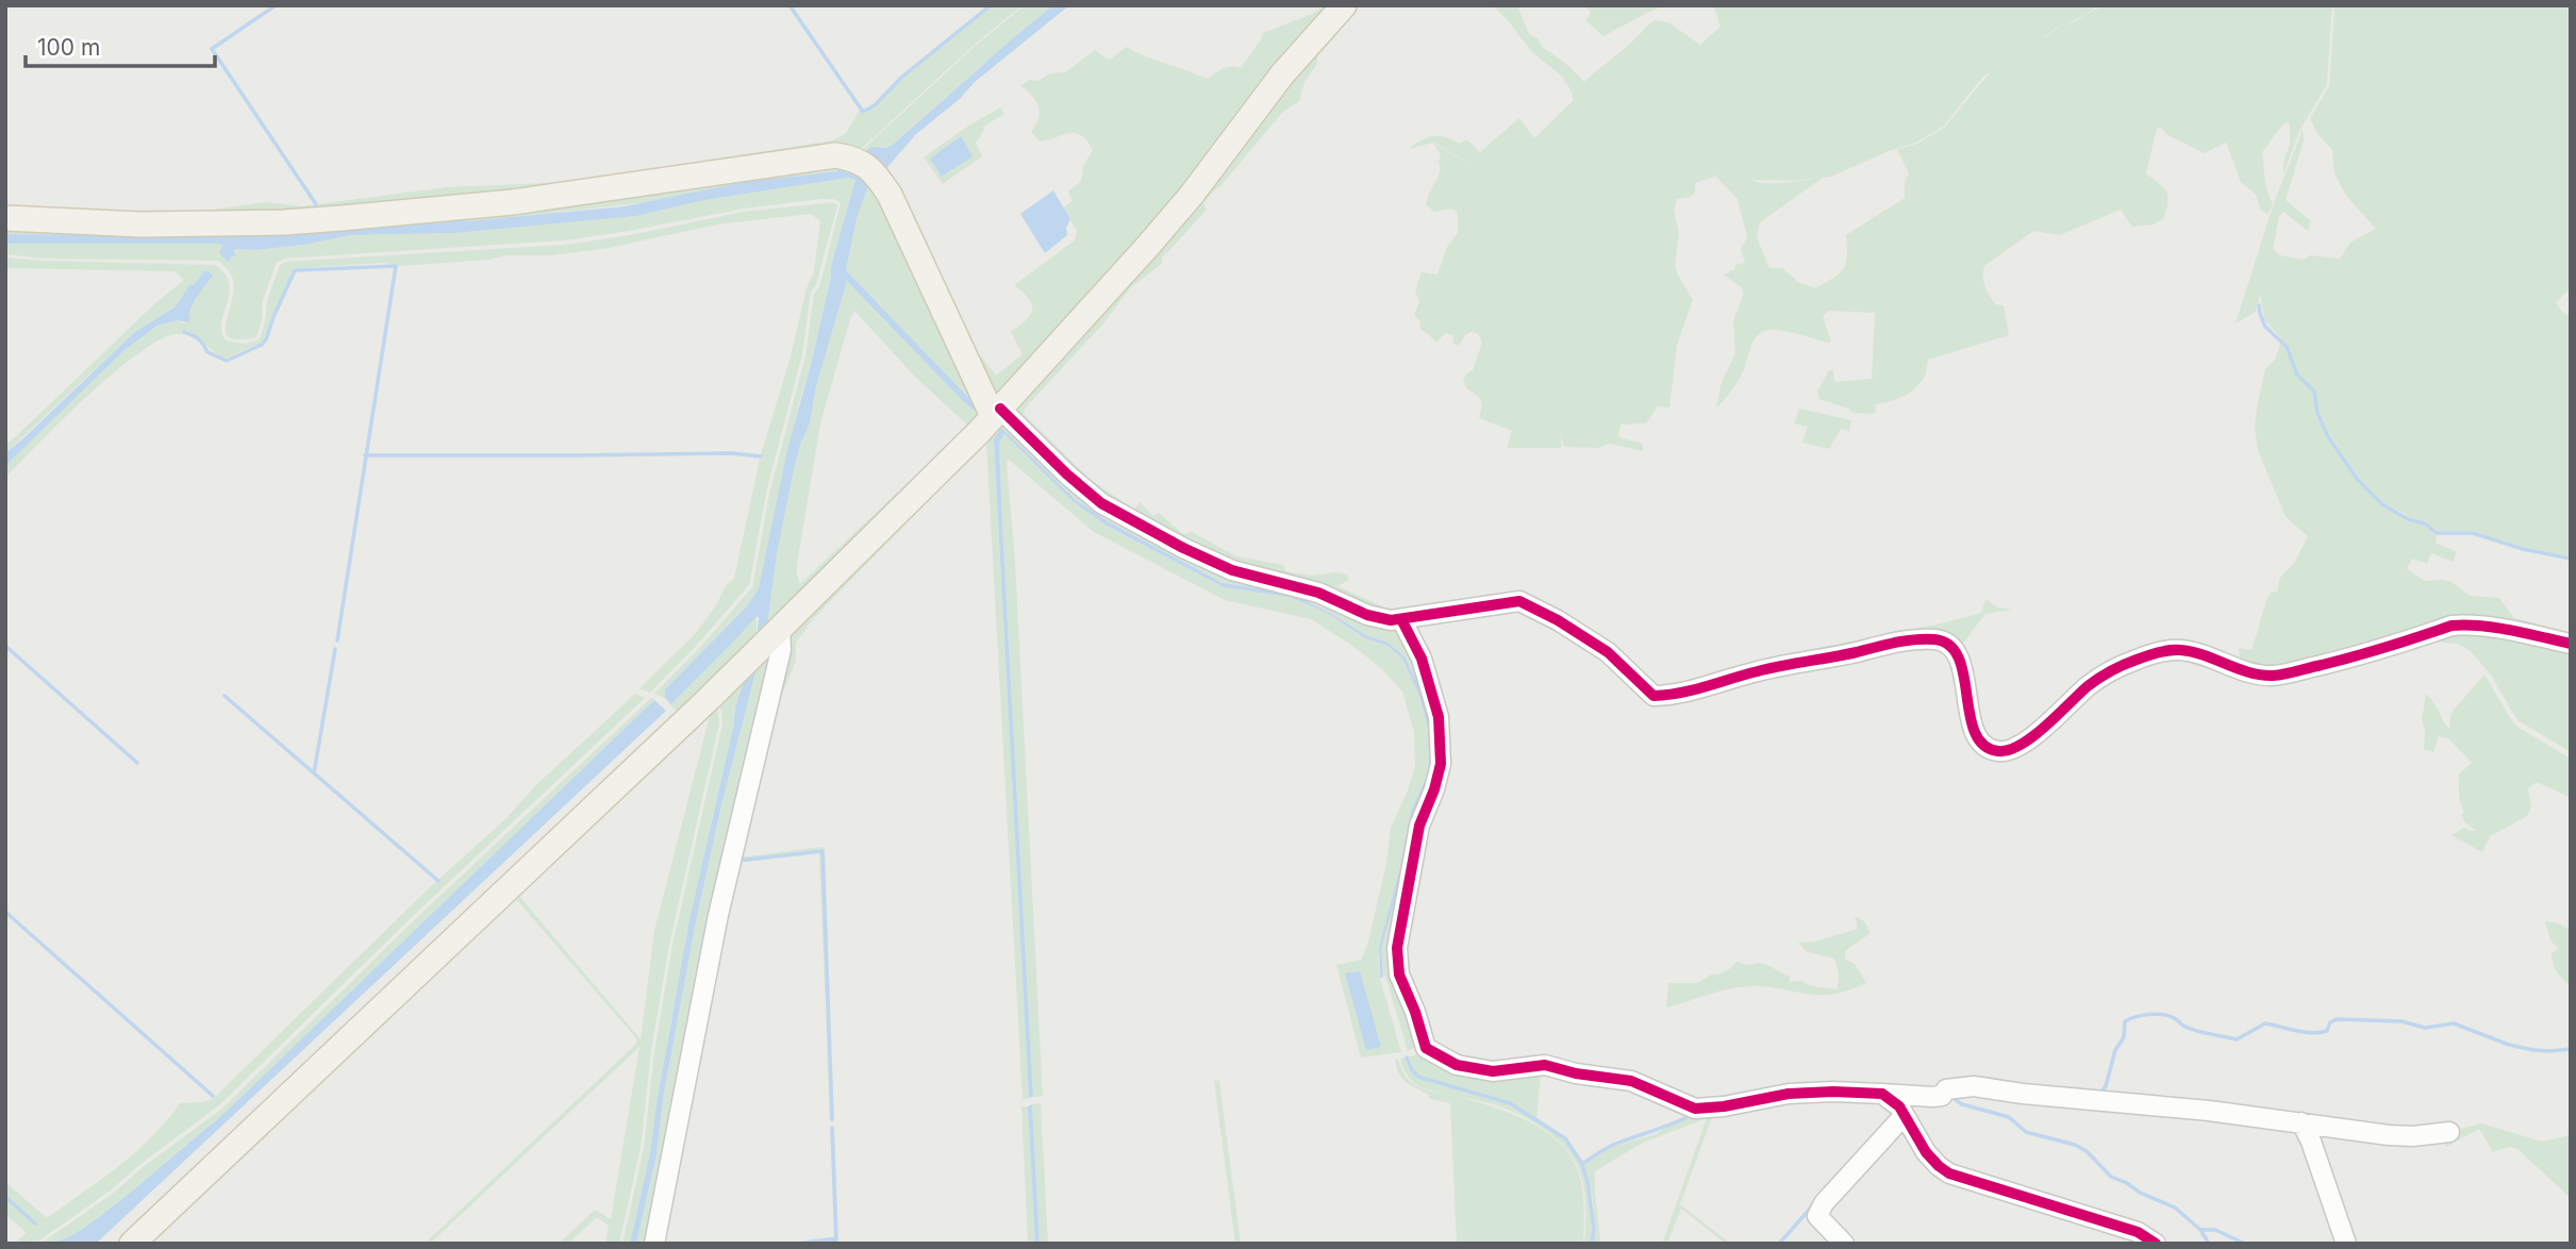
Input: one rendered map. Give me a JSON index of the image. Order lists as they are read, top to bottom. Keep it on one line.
{"scale_bar":"100 m"}
